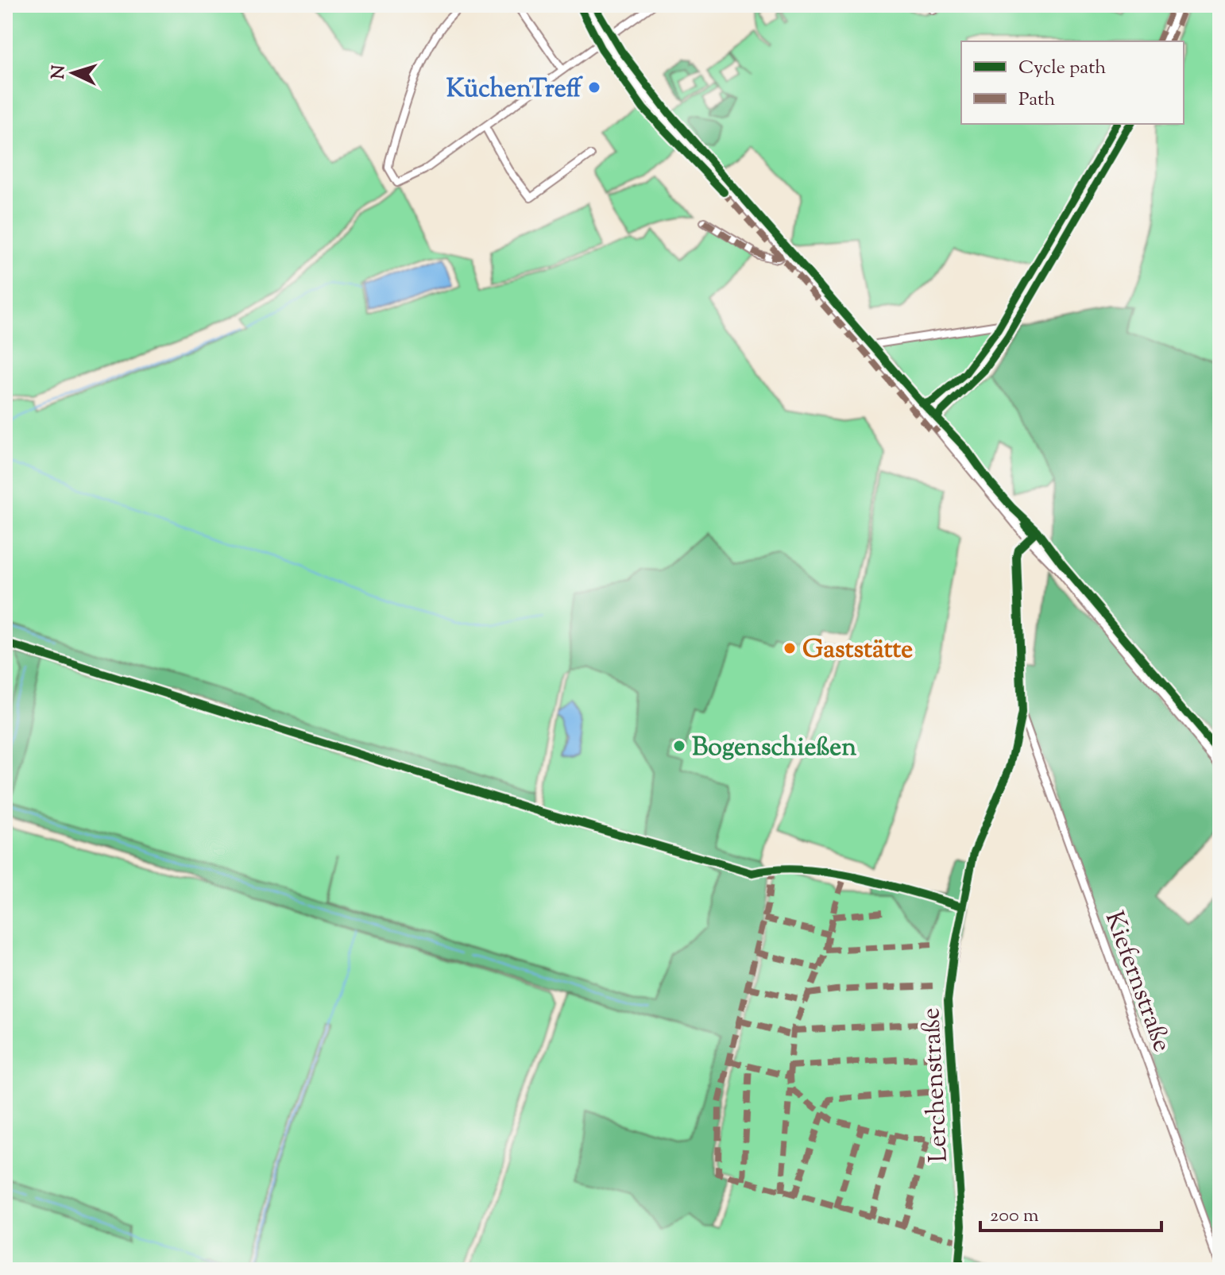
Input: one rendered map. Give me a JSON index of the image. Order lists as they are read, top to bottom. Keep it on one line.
{"streets":{"street":["Kiefernstraße","Lerchenstraße"]},"crossings":[["Kiefernstraße","Lerchenstraße"]],"places":["KüchenTreff","Gaststätte","Bogenschießen"],"legend":["Cycle path","Path"],"scale_bar":"200 m","north":"left"}
